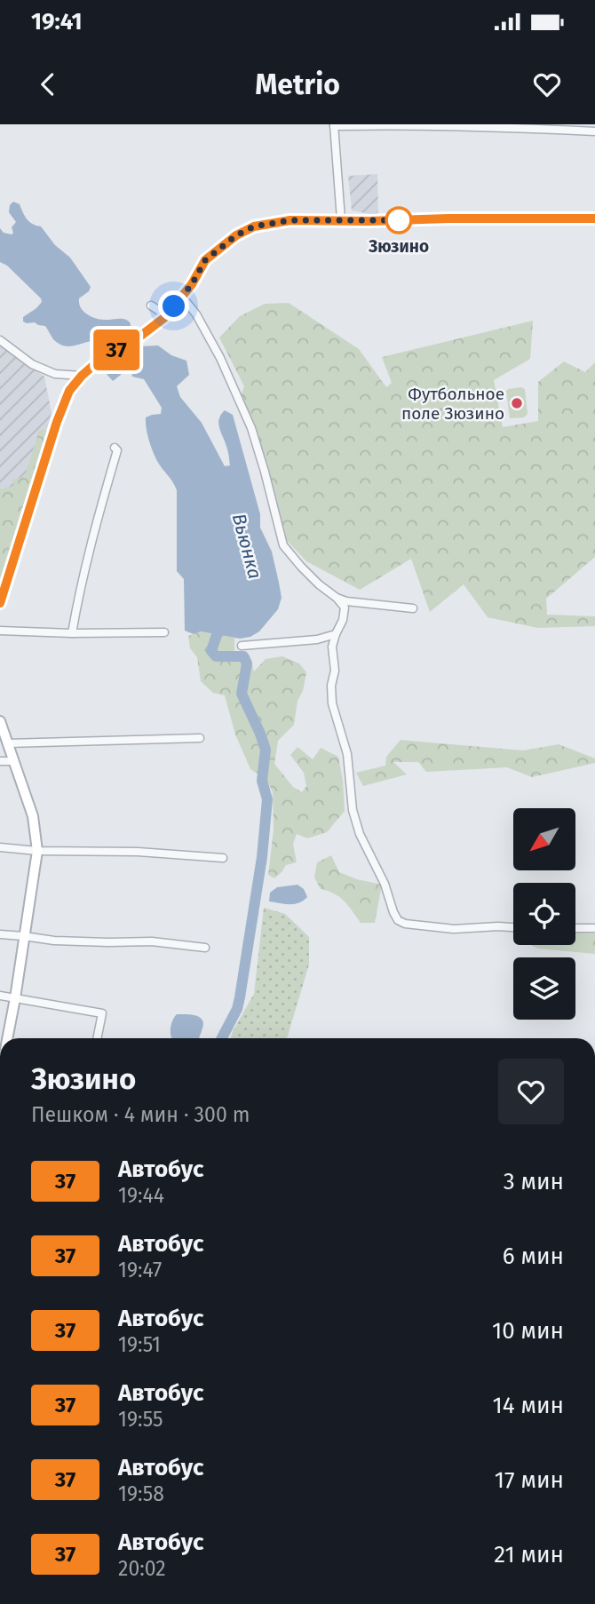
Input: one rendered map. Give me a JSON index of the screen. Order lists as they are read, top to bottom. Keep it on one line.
{"water":["Вьюнка"],"places":["Зюзино","Футбольное поле Зюзино"],"lines":["bus line 37"],"north":"bottom left","page":{"status":"19:41","header":"Metrio","on_map":"37","heading":["Зюзино","Пешком · 4 мин · 300 m"],"list":[{"mark":"37","name":"Автобус","note":"19:44","value":"3 мин"},{"mark":"37","name":"Автобус","note":"19:47","value":"6 мин"},{"mark":"37","name":"Автобус","note":"19:51","value":"10 мин"},{"mark":"37","name":"Автобус","note":"19:55","value":"14 мин"},{"mark":"37","name":"Автобус","note":"19:58","value":"17 мин"},{"mark":"37","name":"Автобус","note":"20:02","value":"21 мин"}]}}
